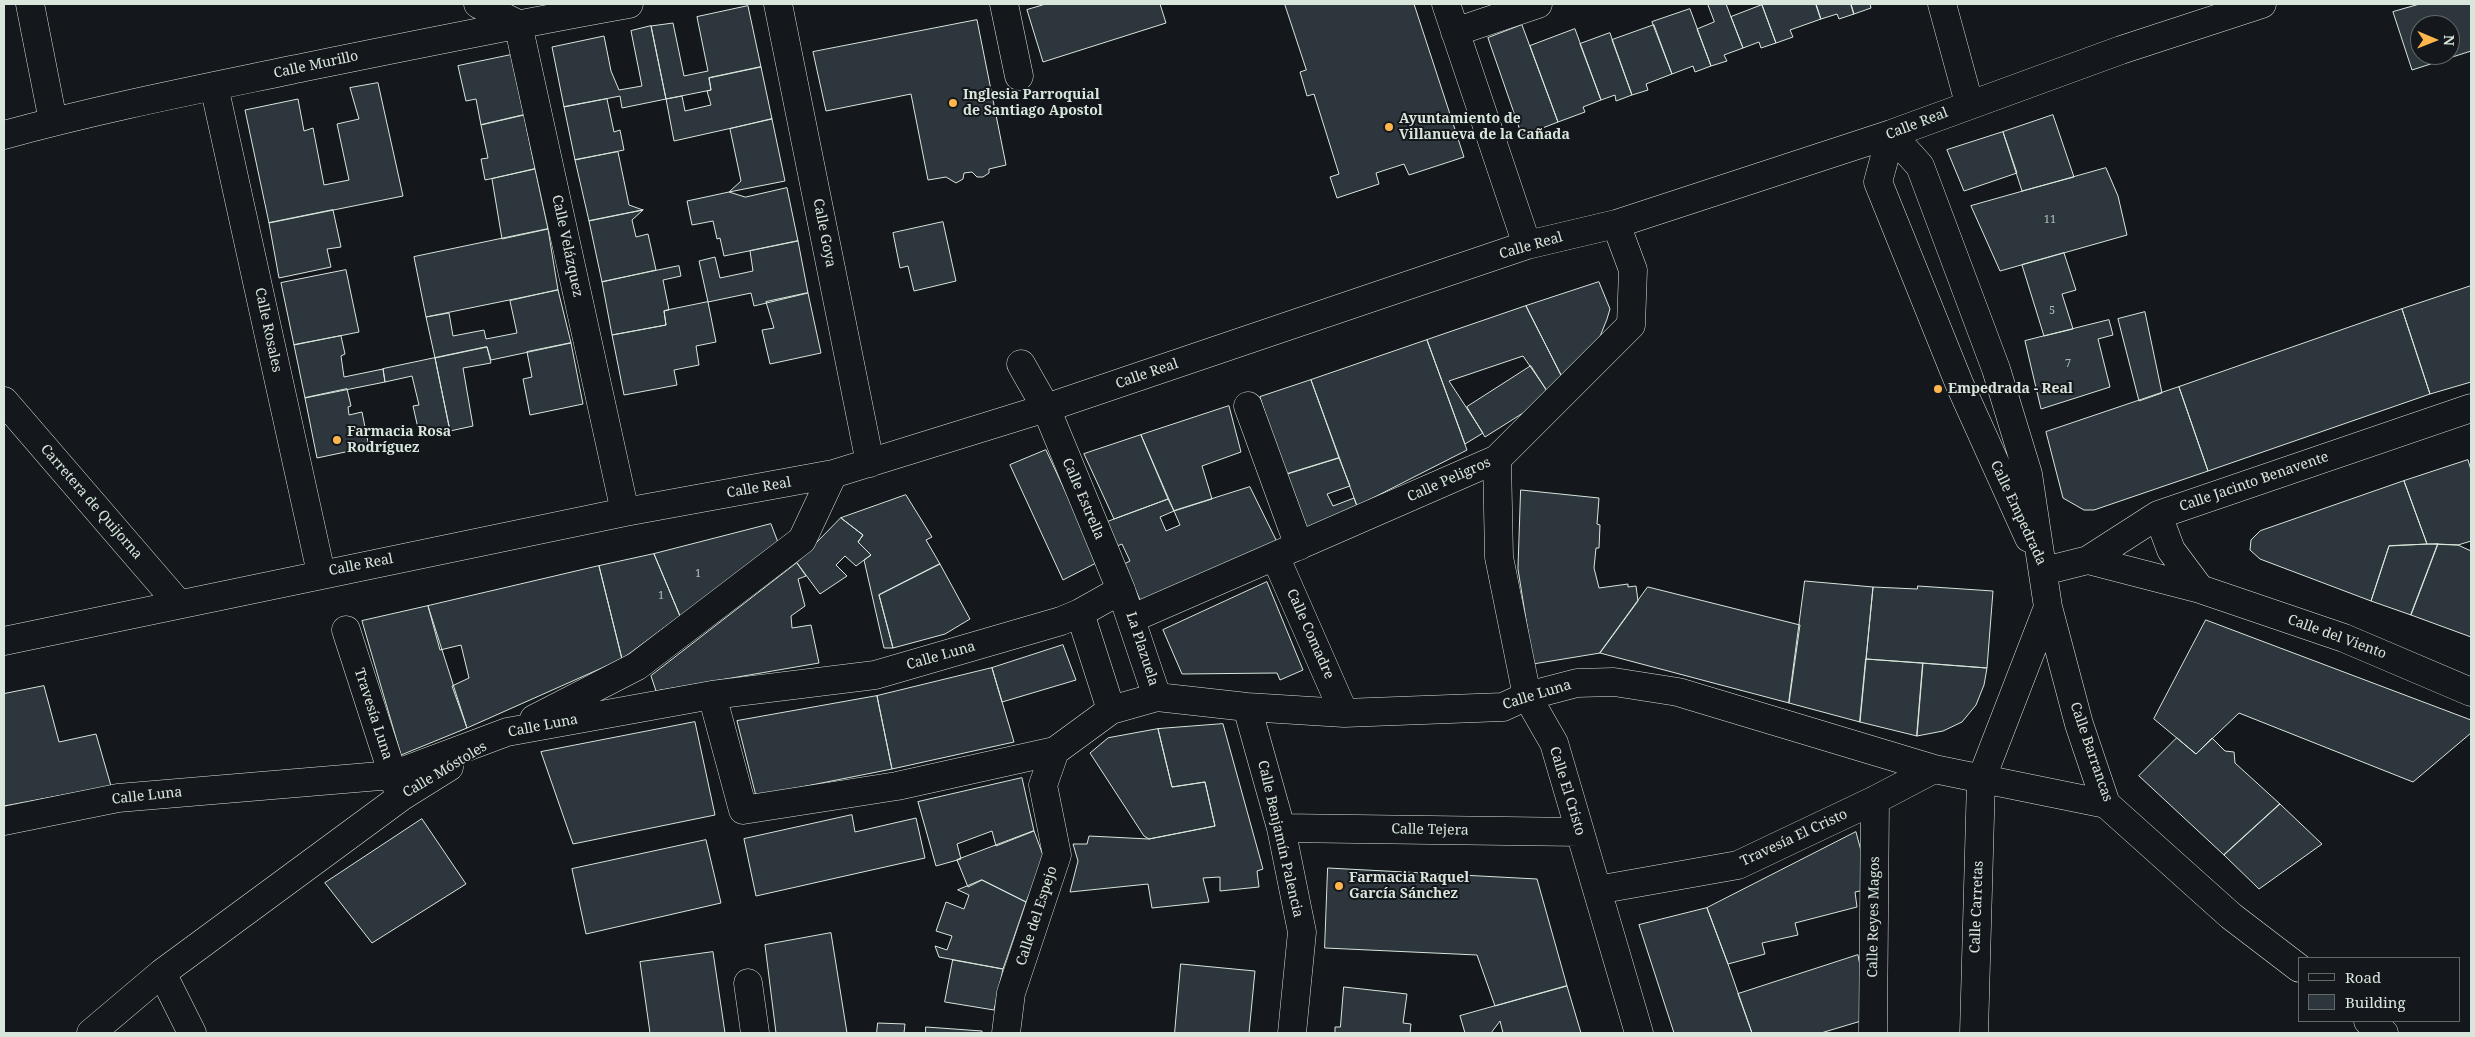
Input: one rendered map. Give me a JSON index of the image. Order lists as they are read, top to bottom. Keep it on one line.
{"streets":{"street":["Calle Murillo","Calle Real","Calle Goya","Calle Velázquez","Calle Rosales","Calle Peligros","Calle Jacinto Benavente","Calle Estrella","Carretera de Quijorna","Calle Empedrada","Calle Comadre","Calle del Viento","La Plazuela","Calle Luna","Travesía Luna","Calle Barrancas","Calle Móstoles","Calle El Cristo","Calle Tejera","Travesía El Cristo","Calle Benjamín Palencia","Calle Carretas","Calle del Espejo","Calle Reyes Magos"]},"crossings":[["Calle Murillo","Calle Velázquez"],["Calle Murillo","Calle Rosales"],["Calle Real","Calle Goya"],["Calle Real","Calle Velázquez"],["Calle Real","Calle Rosales"],["Calle Real","Calle Peligros"],["Calle Real","Calle Estrella"],["Calle Real","Carretera de Quijorna"],["Calle Real","Calle Empedrada"],["Calle Peligros","Calle Comadre"],["Calle Peligros","La Plazuela"],["Calle Peligros","Calle El Cristo"],["Calle Jacinto Benavente","Calle Empedrada"],["Calle Jacinto Benavente","Calle del Viento"],["Calle Jacinto Benavente","Calle Barrancas"],["Calle Estrella","La Plazuela"],["Calle Empedrada","Calle Barrancas"],["Calle Comadre","Calle Luna"],["La Plazuela","Calle Luna"],["Calle Luna","Travesía Luna"],["Calle Luna","Calle Móstoles"],["Calle Luna","Calle El Cristo"],["Calle Luna","Travesía El Cristo"],["Calle Luna","Calle Benjamín Palencia"],["Travesía Luna","Calle Móstoles"],["Calle El Cristo","Calle Tejera"],["Calle El Cristo","Travesía El Cristo"],["Calle Tejera","Calle Benjamín Palencia"],["Travesía El Cristo","Calle Reyes Magos"]],"places":["Inglesia Parroquial de Santiago Apostol","Ayuntamiento de Villanueva de la Cañada","Empedrada - Real","Farmacia Rosa Rodríguez","Farmacia Raquel García Sánchez"],"house_numbers":["11","5","7","1","1"],"legend":["Road","Building"],"north":"right"}
